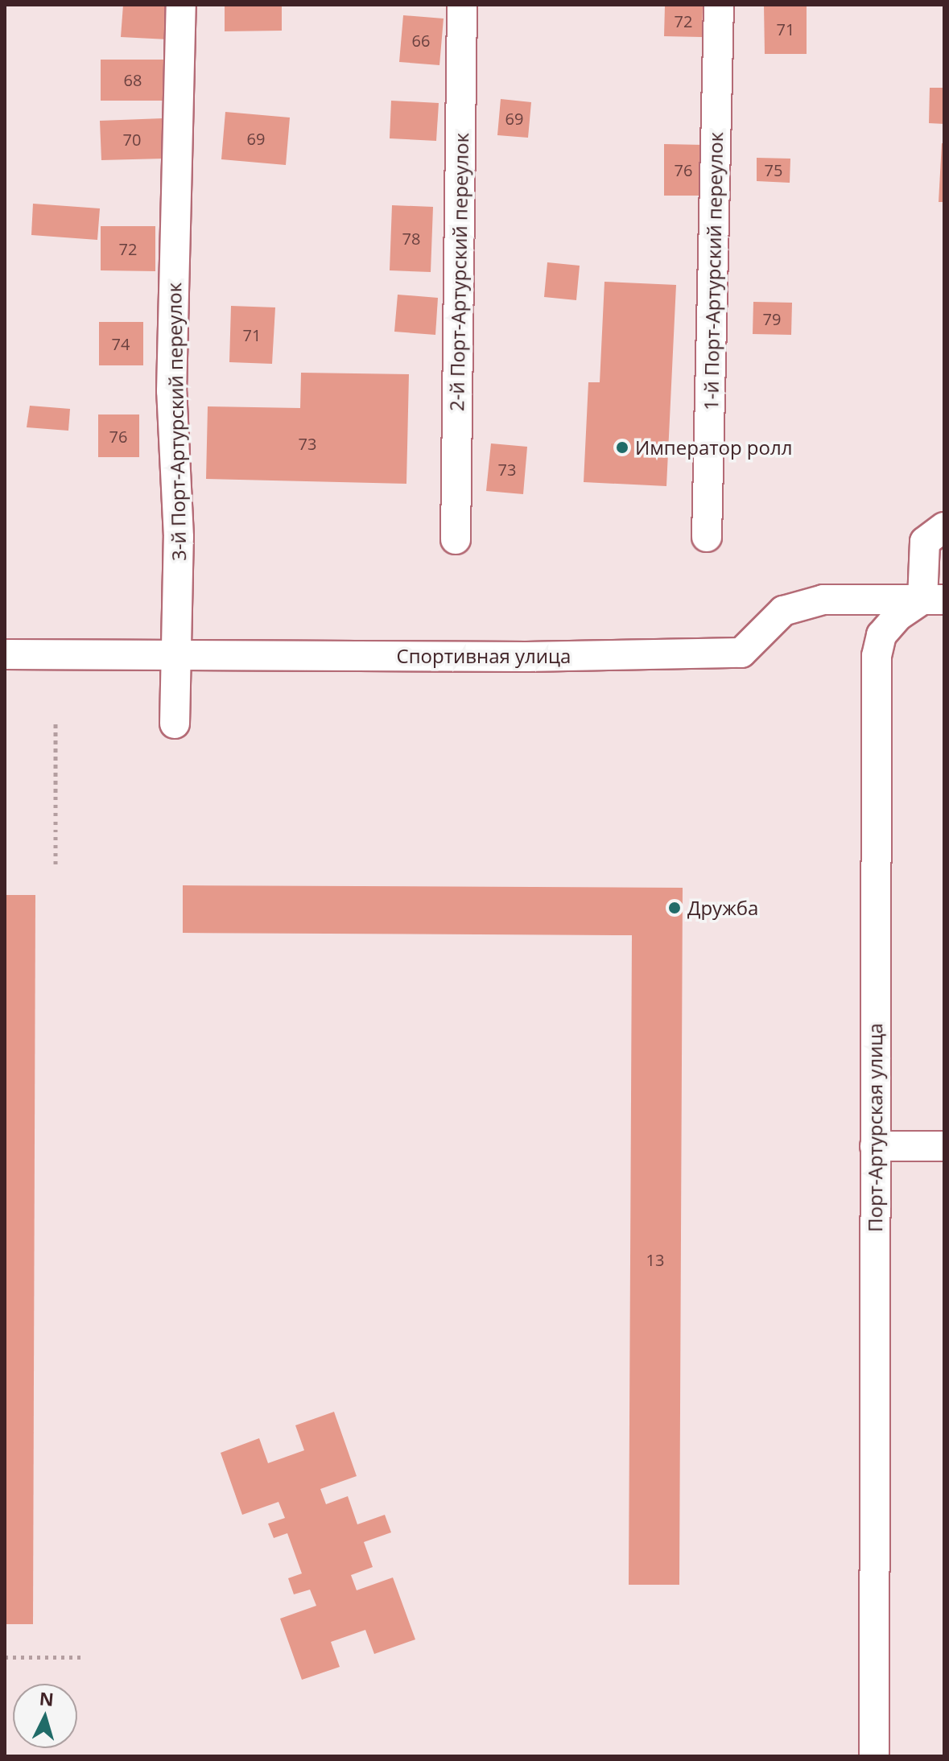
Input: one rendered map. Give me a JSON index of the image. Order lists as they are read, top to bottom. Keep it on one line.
{"streets":{"street":["1-й Порт-Артурский переулок","2-й Порт-Артурский переулок","3-й Порт-Артурский переулок","Спортивная улица","Порт-Артурская улица"]},"crossings":[["3-й Порт-Артурский переулок","Спортивная улица"],["Спортивная улица","Порт-Артурская улица"]],"places":["Император ролл","Дружба"],"house_numbers":["72","71","66","68","69","69","70","76","75","78","72","79","71","74","76","73","73","13"],"north":"top"}
